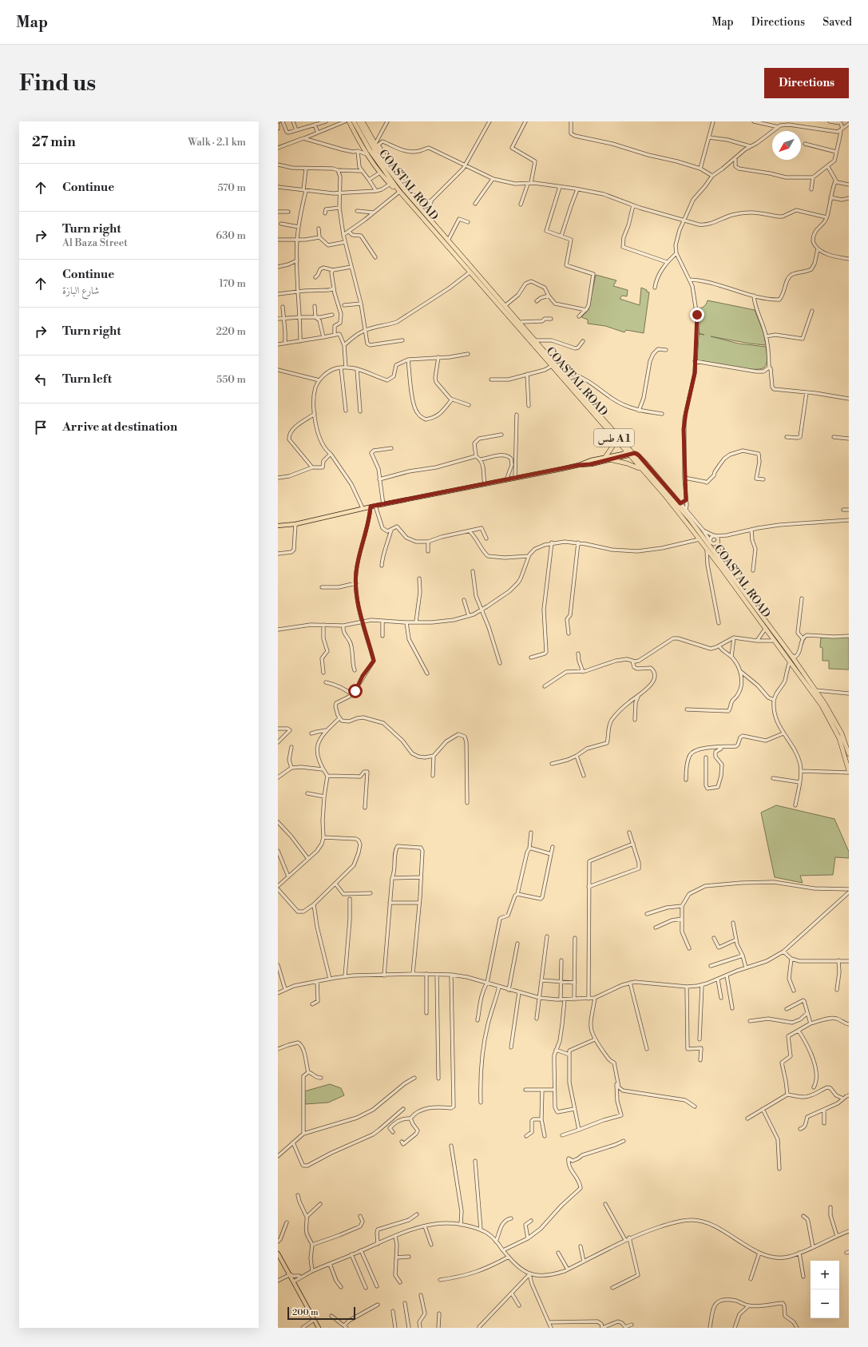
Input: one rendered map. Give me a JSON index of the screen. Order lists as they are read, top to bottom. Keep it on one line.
{"streets":{"highway":["COASTAL ROAD","طس A 1"]},"scale_bar":"200 m","north":"bottom left","page":{"header":"Map","nav":["Map","Directions","Saved"],"buttons":"Directions","title":"Find us","heading":["27 min","Walk · 2.1 km"],"list":[["Continue","570 m"],["Turn right","Al Baza Street","630 m"],["Continue","شارع البازة","170 m"],["Turn right","220 m"],["Turn left","550 m"],"Arrive at destination"],"map_buttons":["+","−"],"scale":"200 m"}}
